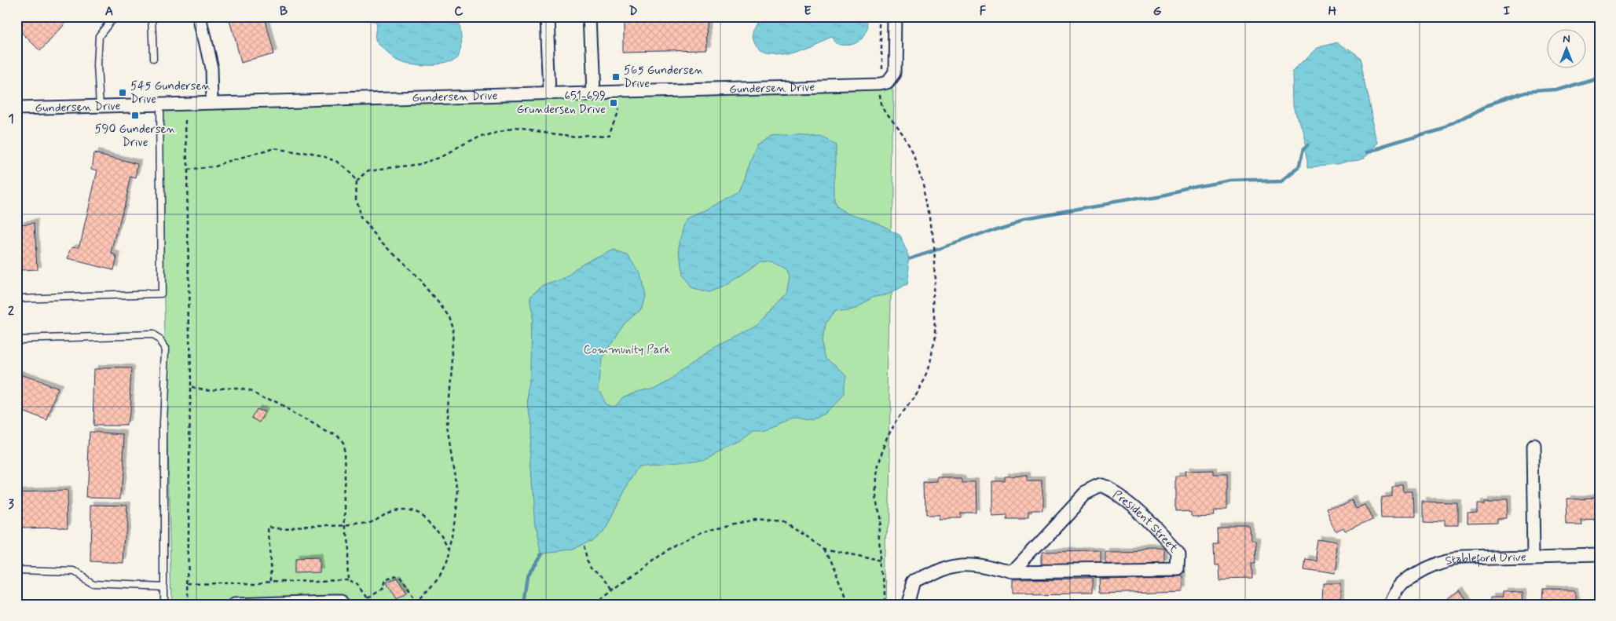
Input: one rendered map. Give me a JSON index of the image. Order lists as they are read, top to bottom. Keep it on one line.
{"streets":{"street":["Gundersen Drive","President Street","Stableford Drive"]},"parks":["Community Park"],"places":{"transit":["565 Gundersen Drive","545 Gundersen Drive","651-699 Grundersen Drive","590 Gundersen Drive"]},"north":"top","grid":{"columns":["A","B","C","D","E","F","G","H","I"],"rows":["1","2","3"]}}
